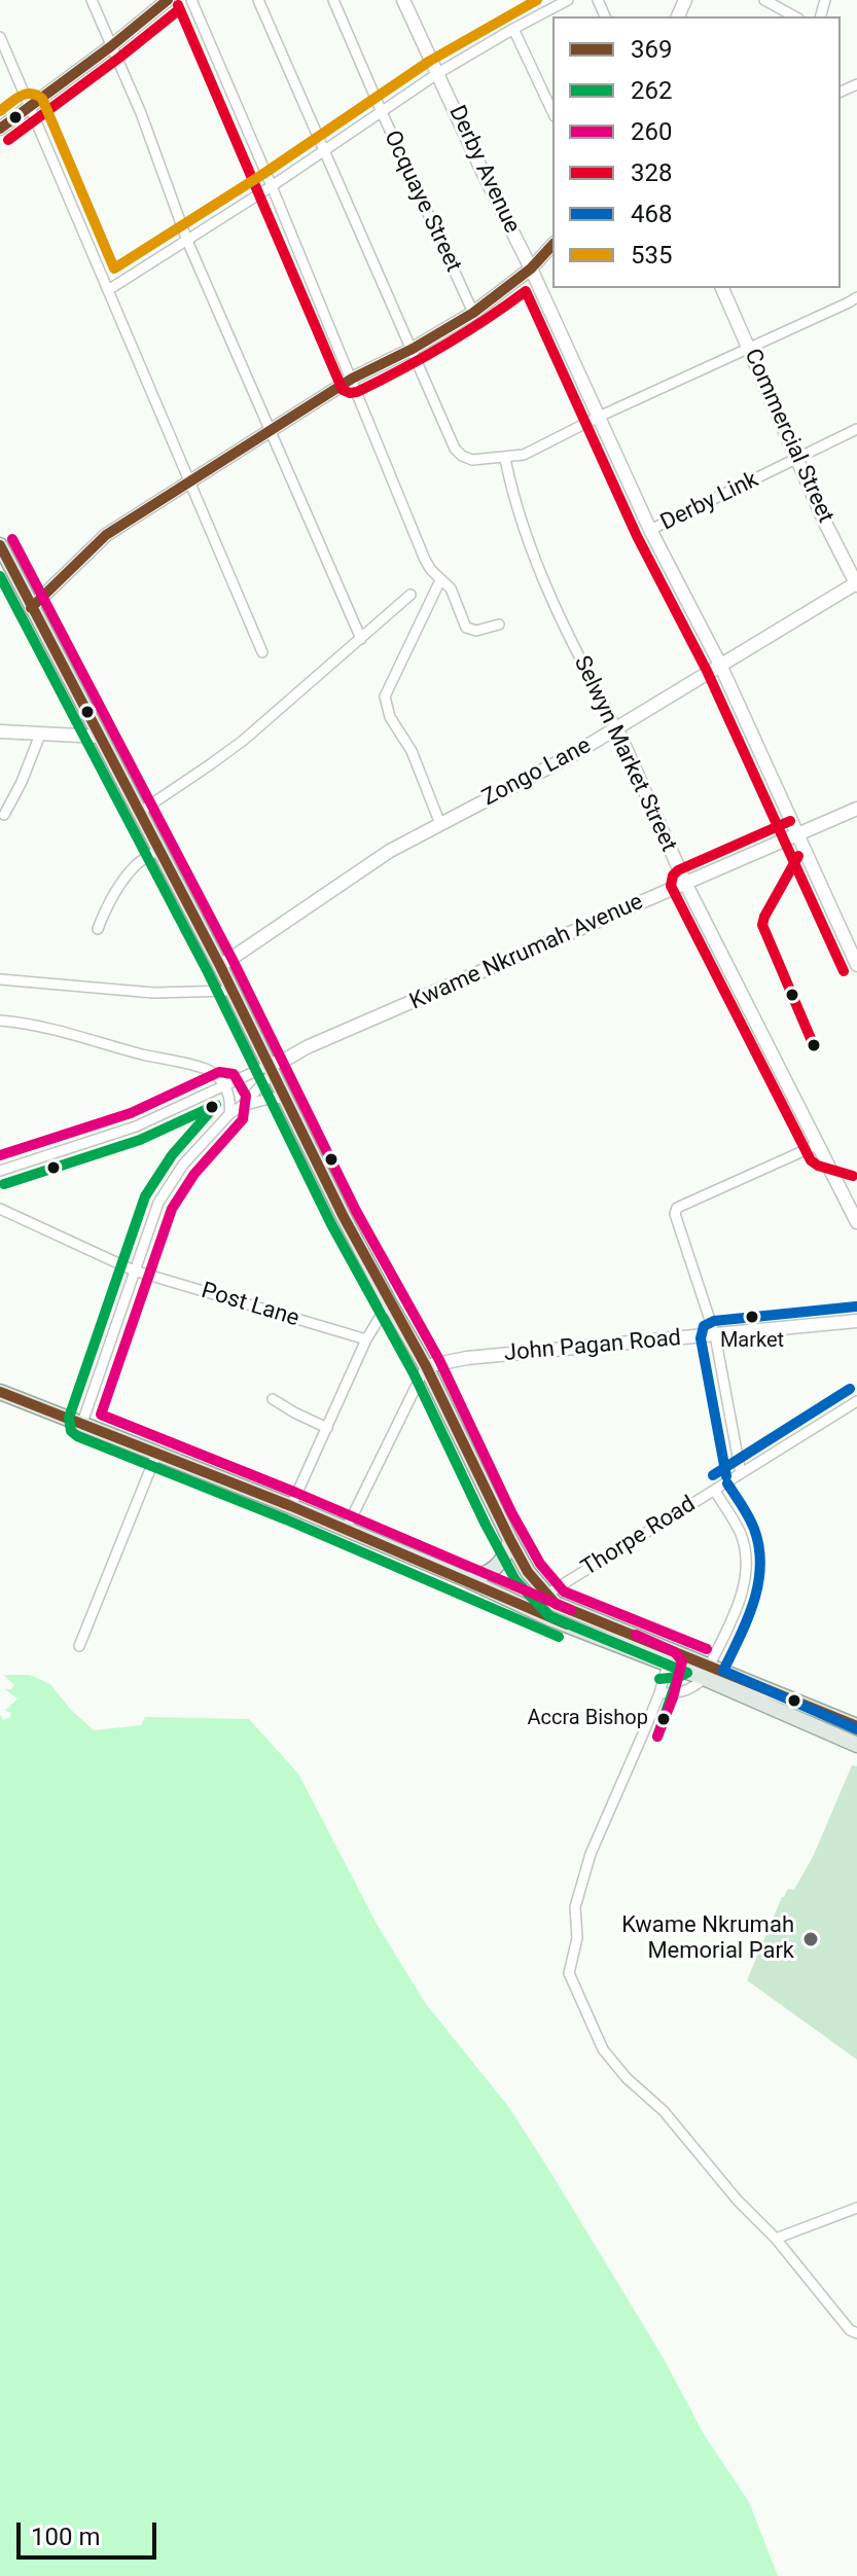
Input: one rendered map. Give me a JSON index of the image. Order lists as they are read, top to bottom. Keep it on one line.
{"streets":{"main road":["Derby Avenue","Commercial Street","Selwyn Market Street","Zongo Lane","Kwame Nkrumah Avenue","John Pagan Road"],"street":["Ocquaye Street","Derby Link","Post Lane","Thorpe Road"]},"crossings":[["Derby Avenue","Derby Link"],["Derby Avenue","Zongo Lane"],["Derby Avenue","Kwame Nkrumah Avenue"],["Commercial Street","Derby Link"],["Commercial Street","Zongo Lane"],["Selwyn Market Street","Zongo Lane"],["Selwyn Market Street","Kwame Nkrumah Avenue"]],"places":["Market","Accra Bishop","Kwame Nkrumah Memorial Park"],"lines":["transit line 369","transit line 535","transit line 328","transit line 260","transit line 262","transit line 468"],"legend":["369","262","260","328","468","535"],"scale_bar":"100 m"}
